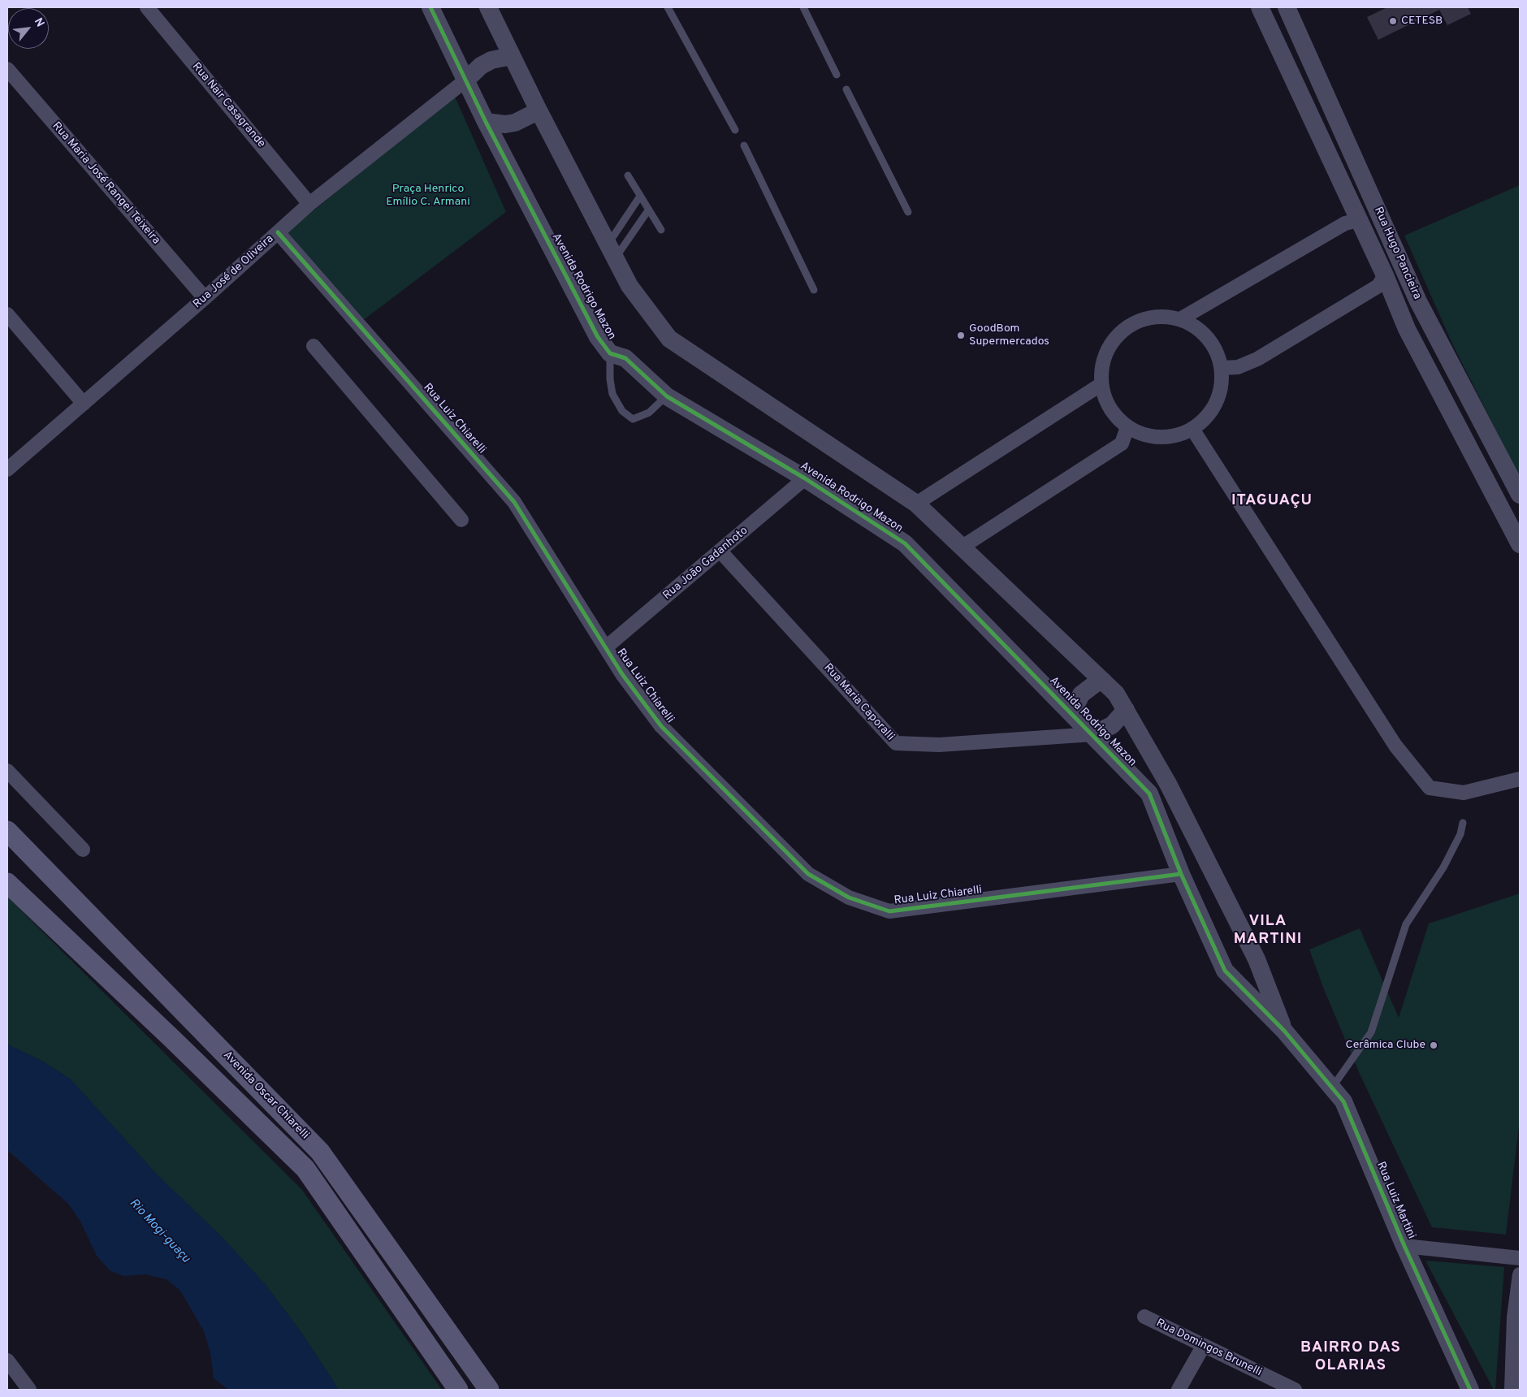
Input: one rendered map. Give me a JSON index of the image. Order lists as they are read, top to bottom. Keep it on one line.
{"streets":{"main road":["Avenida Oscar Chiarelli"],"street":["Rua Nair Casagrande","Rua Maria José Rangel Teixeira","Rua Hugo Pancieira","Rua José de Oliveira","Avenida Rodrigo Mazon","Rua Luiz Chiarelli","Rua João Gadanhoto","Rua Maria Caporalli","Rua Luiz Martini","Rua Domingos Brunelli"]},"crossings":[["Rua Nair Casagrande","Rua José de Oliveira"],["Rua Maria José Rangel Teixeira","Rua José de Oliveira"],["Rua José de Oliveira","Avenida Rodrigo Mazon"],["Rua José de Oliveira","Rua Luiz Chiarelli"],["Avenida Rodrigo Mazon","Rua Luiz Chiarelli"],["Avenida Rodrigo Mazon","Rua João Gadanhoto"],["Avenida Rodrigo Mazon","Rua Maria Caporalli"],["Avenida Rodrigo Mazon","Rua Luiz Martini"],["Rua Luiz Chiarelli","Rua João Gadanhoto"],["Rua João Gadanhoto","Rua Maria Caporalli"]],"districts":["ITAGUAÇU","VILA MARTINI","BAIRRO DAS OLARIAS"],"water":["Rio Mogi-guaçu"],"parks":["Praça Henrico Emílio C. Armani"],"places":["CETESB","GoodBom Supermercados","Cerâmica Clube"],"north":"top right"}
